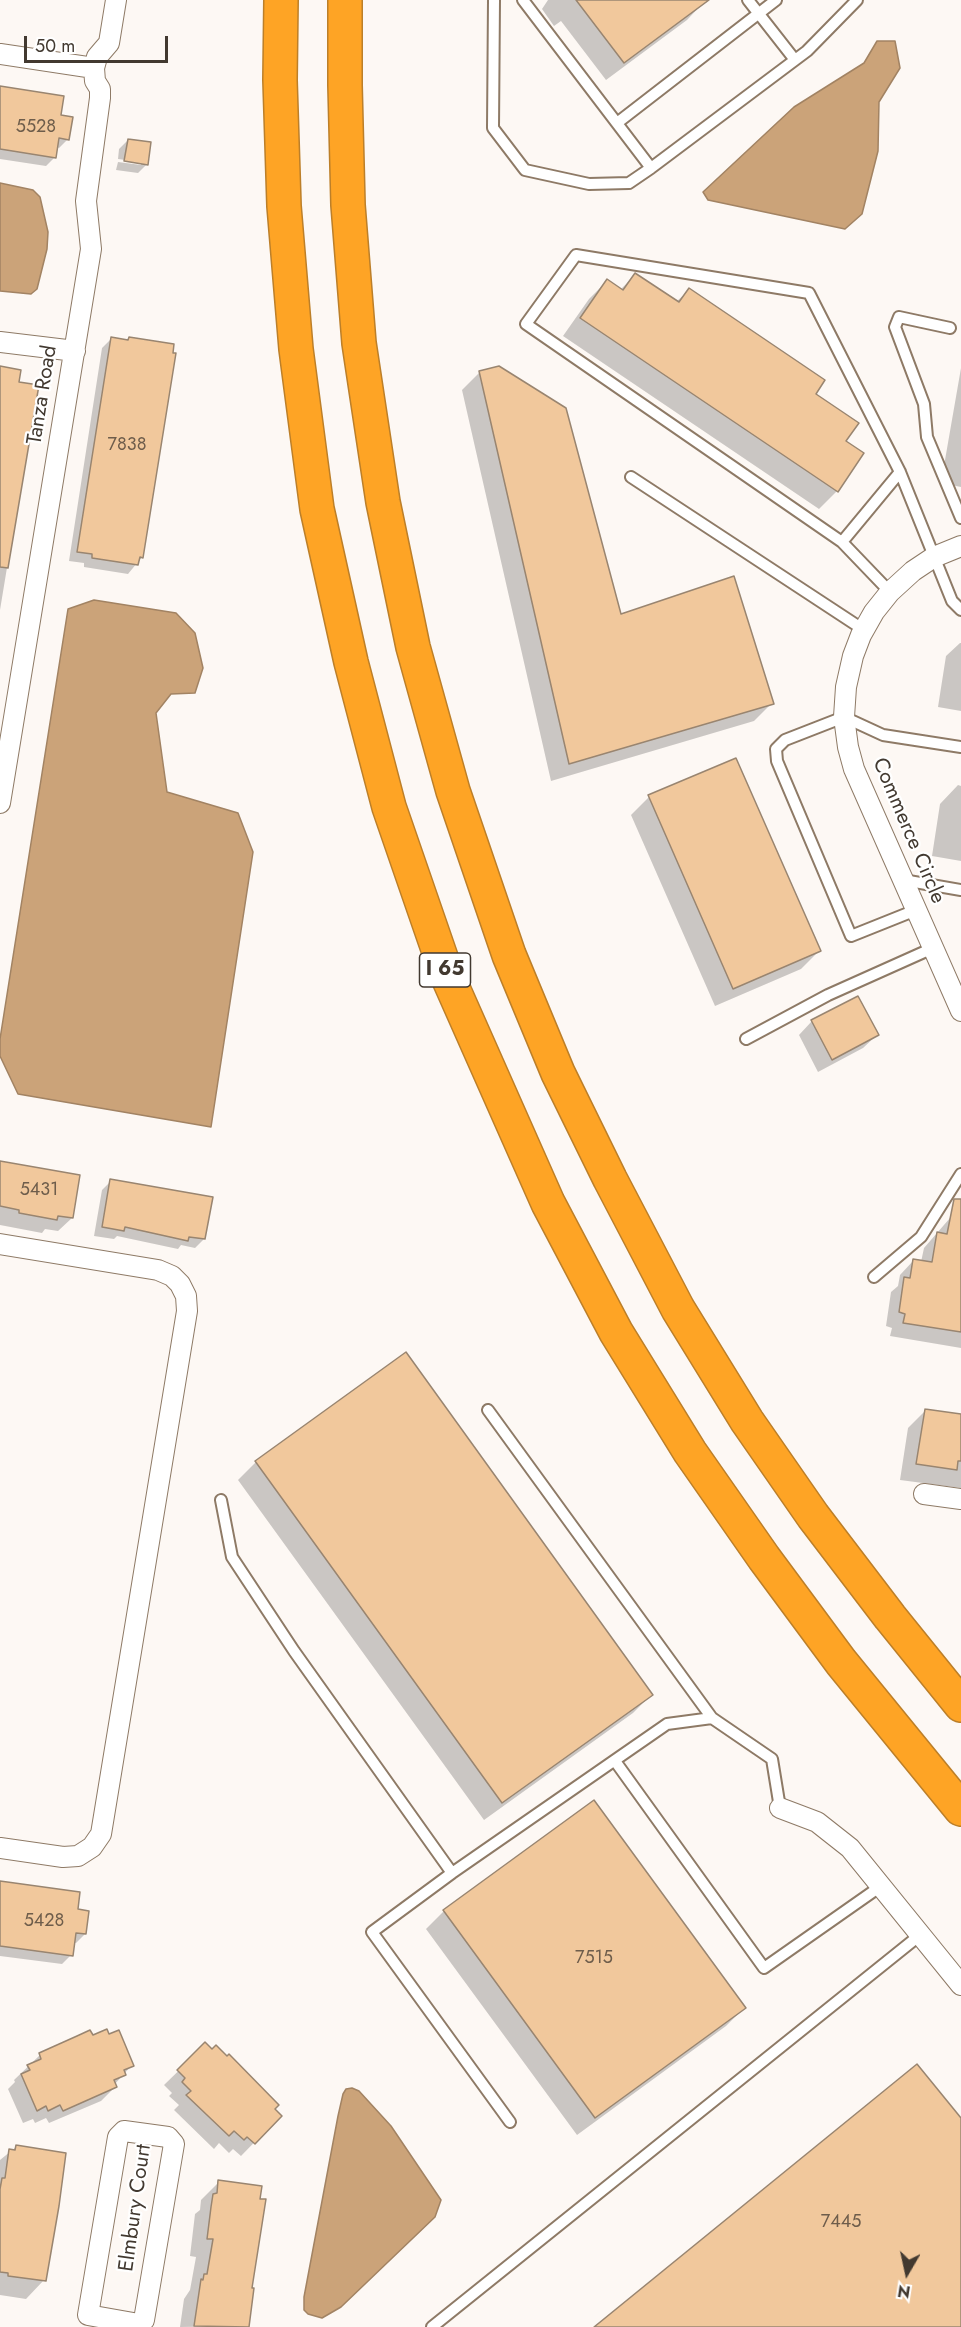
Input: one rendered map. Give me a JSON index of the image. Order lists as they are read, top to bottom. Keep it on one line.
{"streets":{"highway":["I 65"],"street":["Tanza Road","Commerce Circle","Elmbury Court"]},"house_numbers":["5528","7838","5431","5428","7515","7445"],"scale_bar":"50 m","north":"bottom"}
